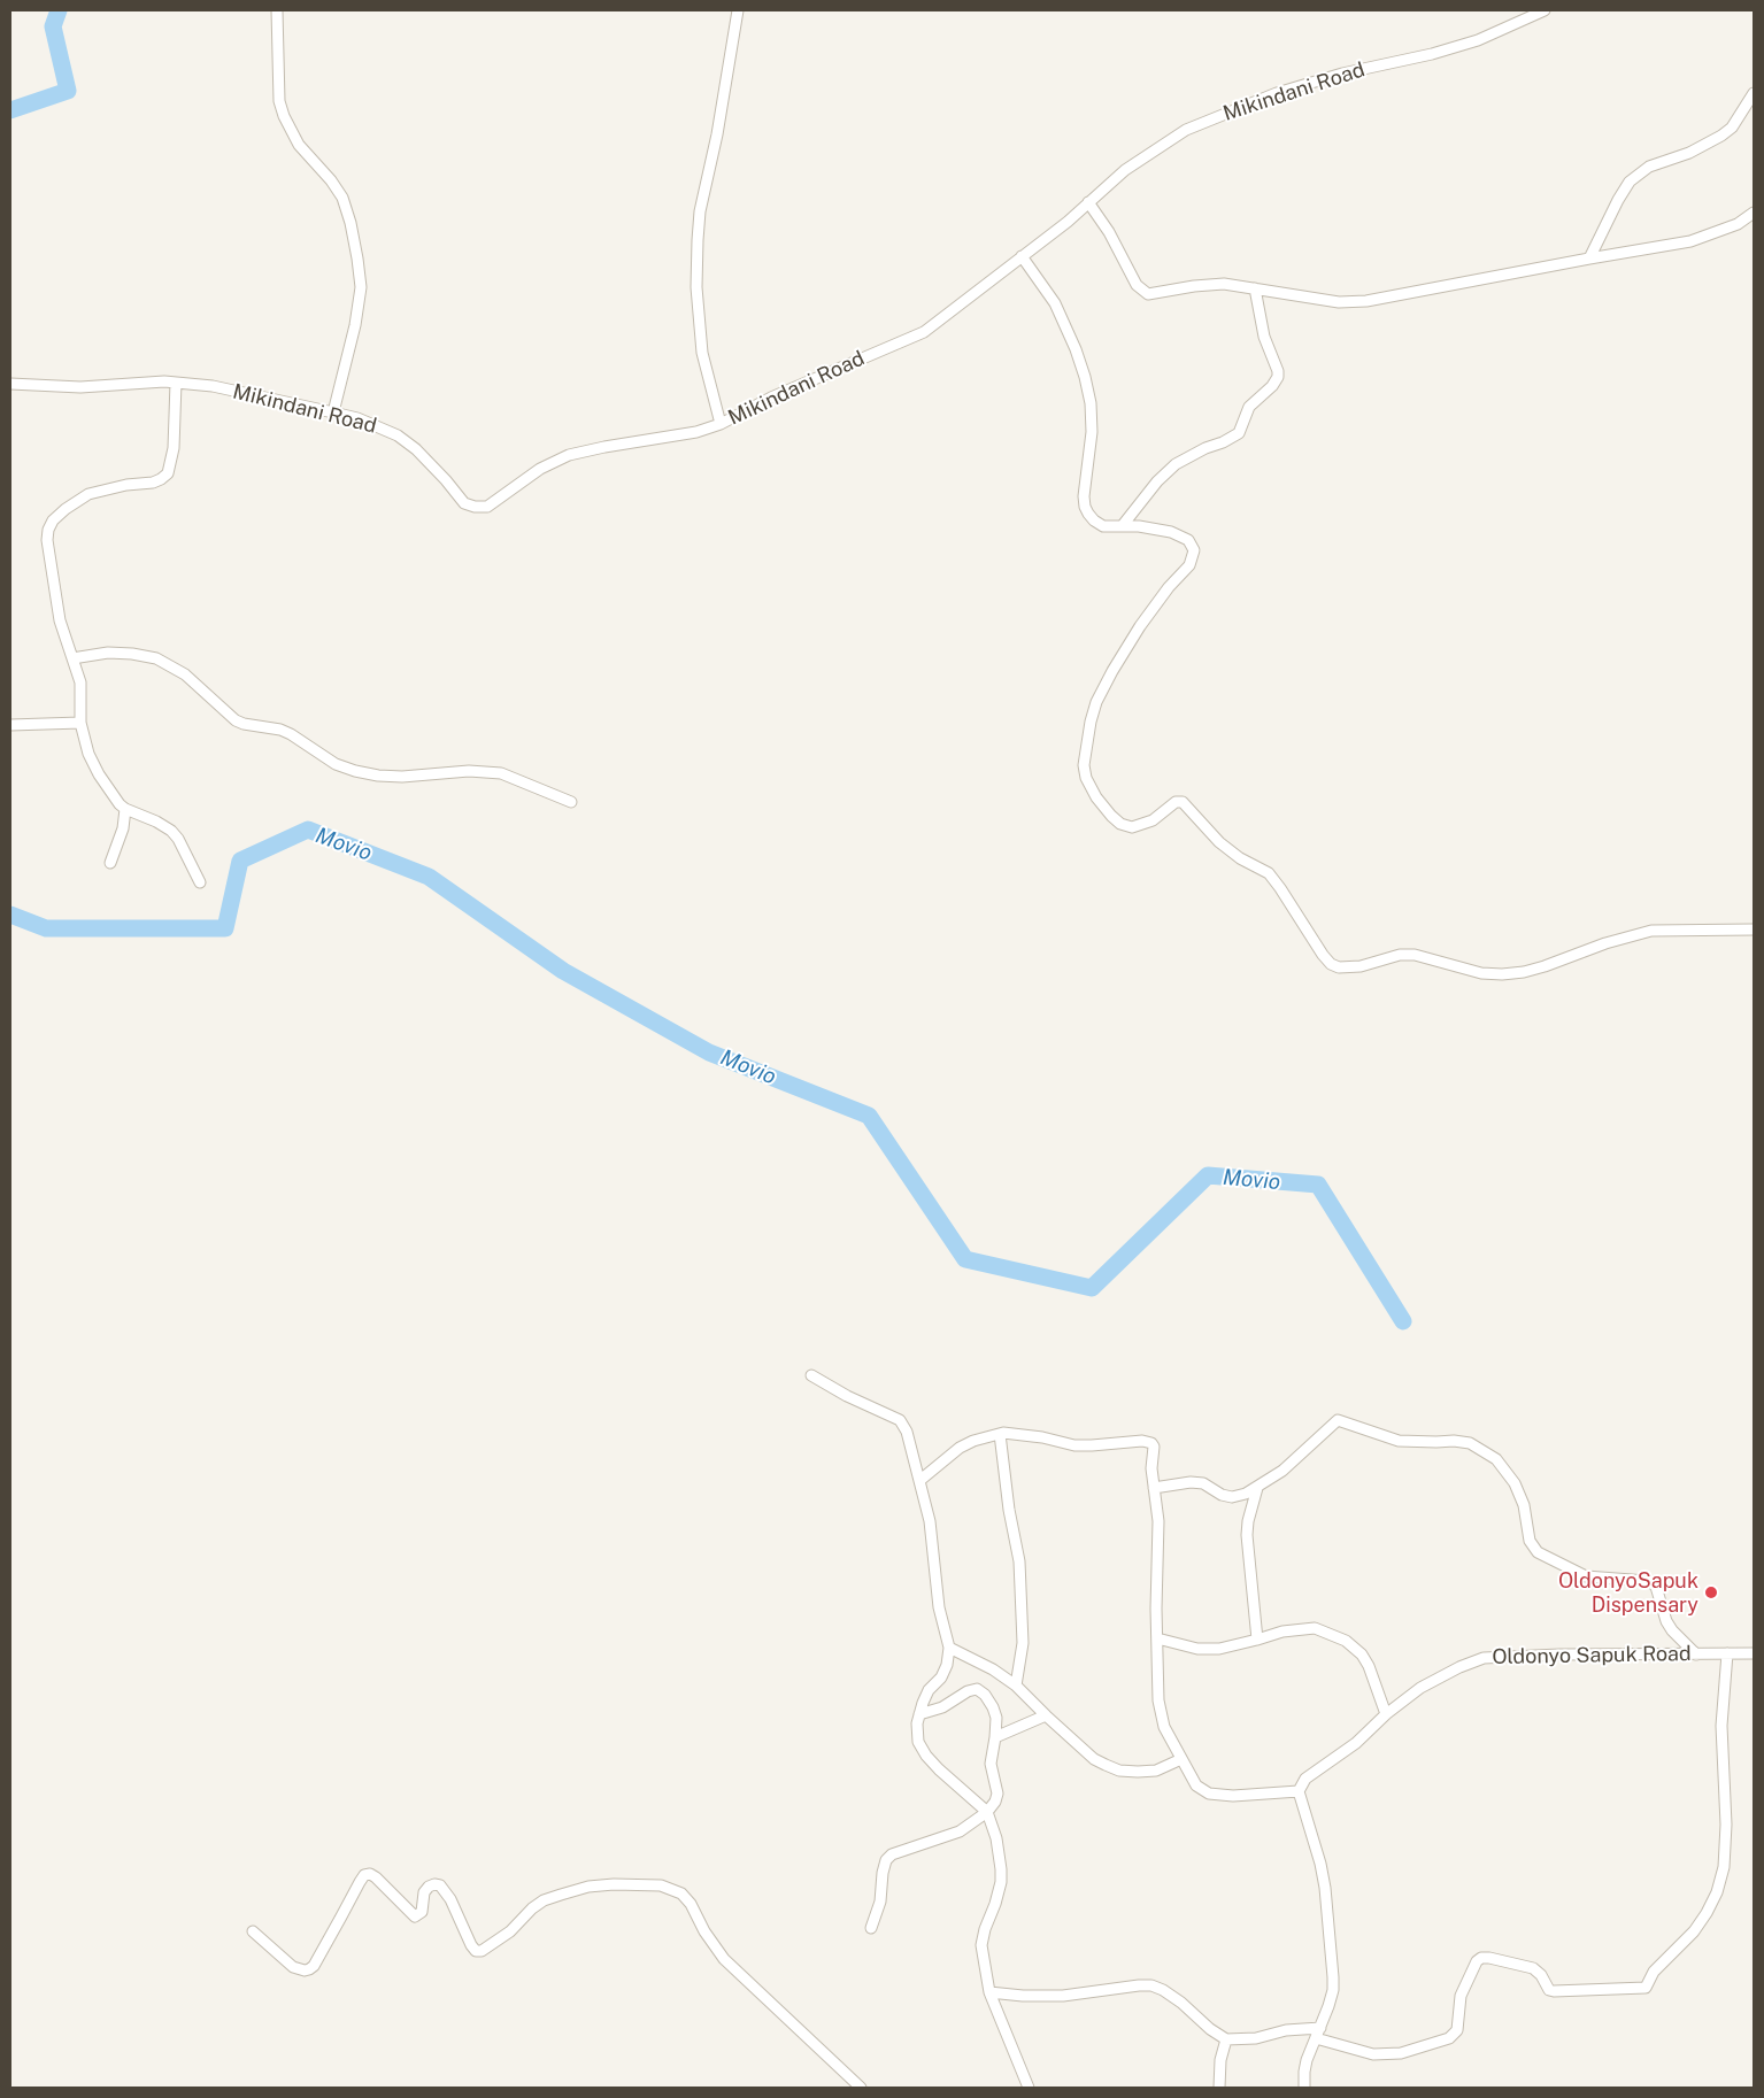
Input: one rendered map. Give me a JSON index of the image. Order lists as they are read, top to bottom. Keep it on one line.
{"streets":{"street":["Mikindani Road","Oldonyo Sapuk Road"]},"water":["Movio"],"places":["OldonyoSapuk Dispensary"]}
